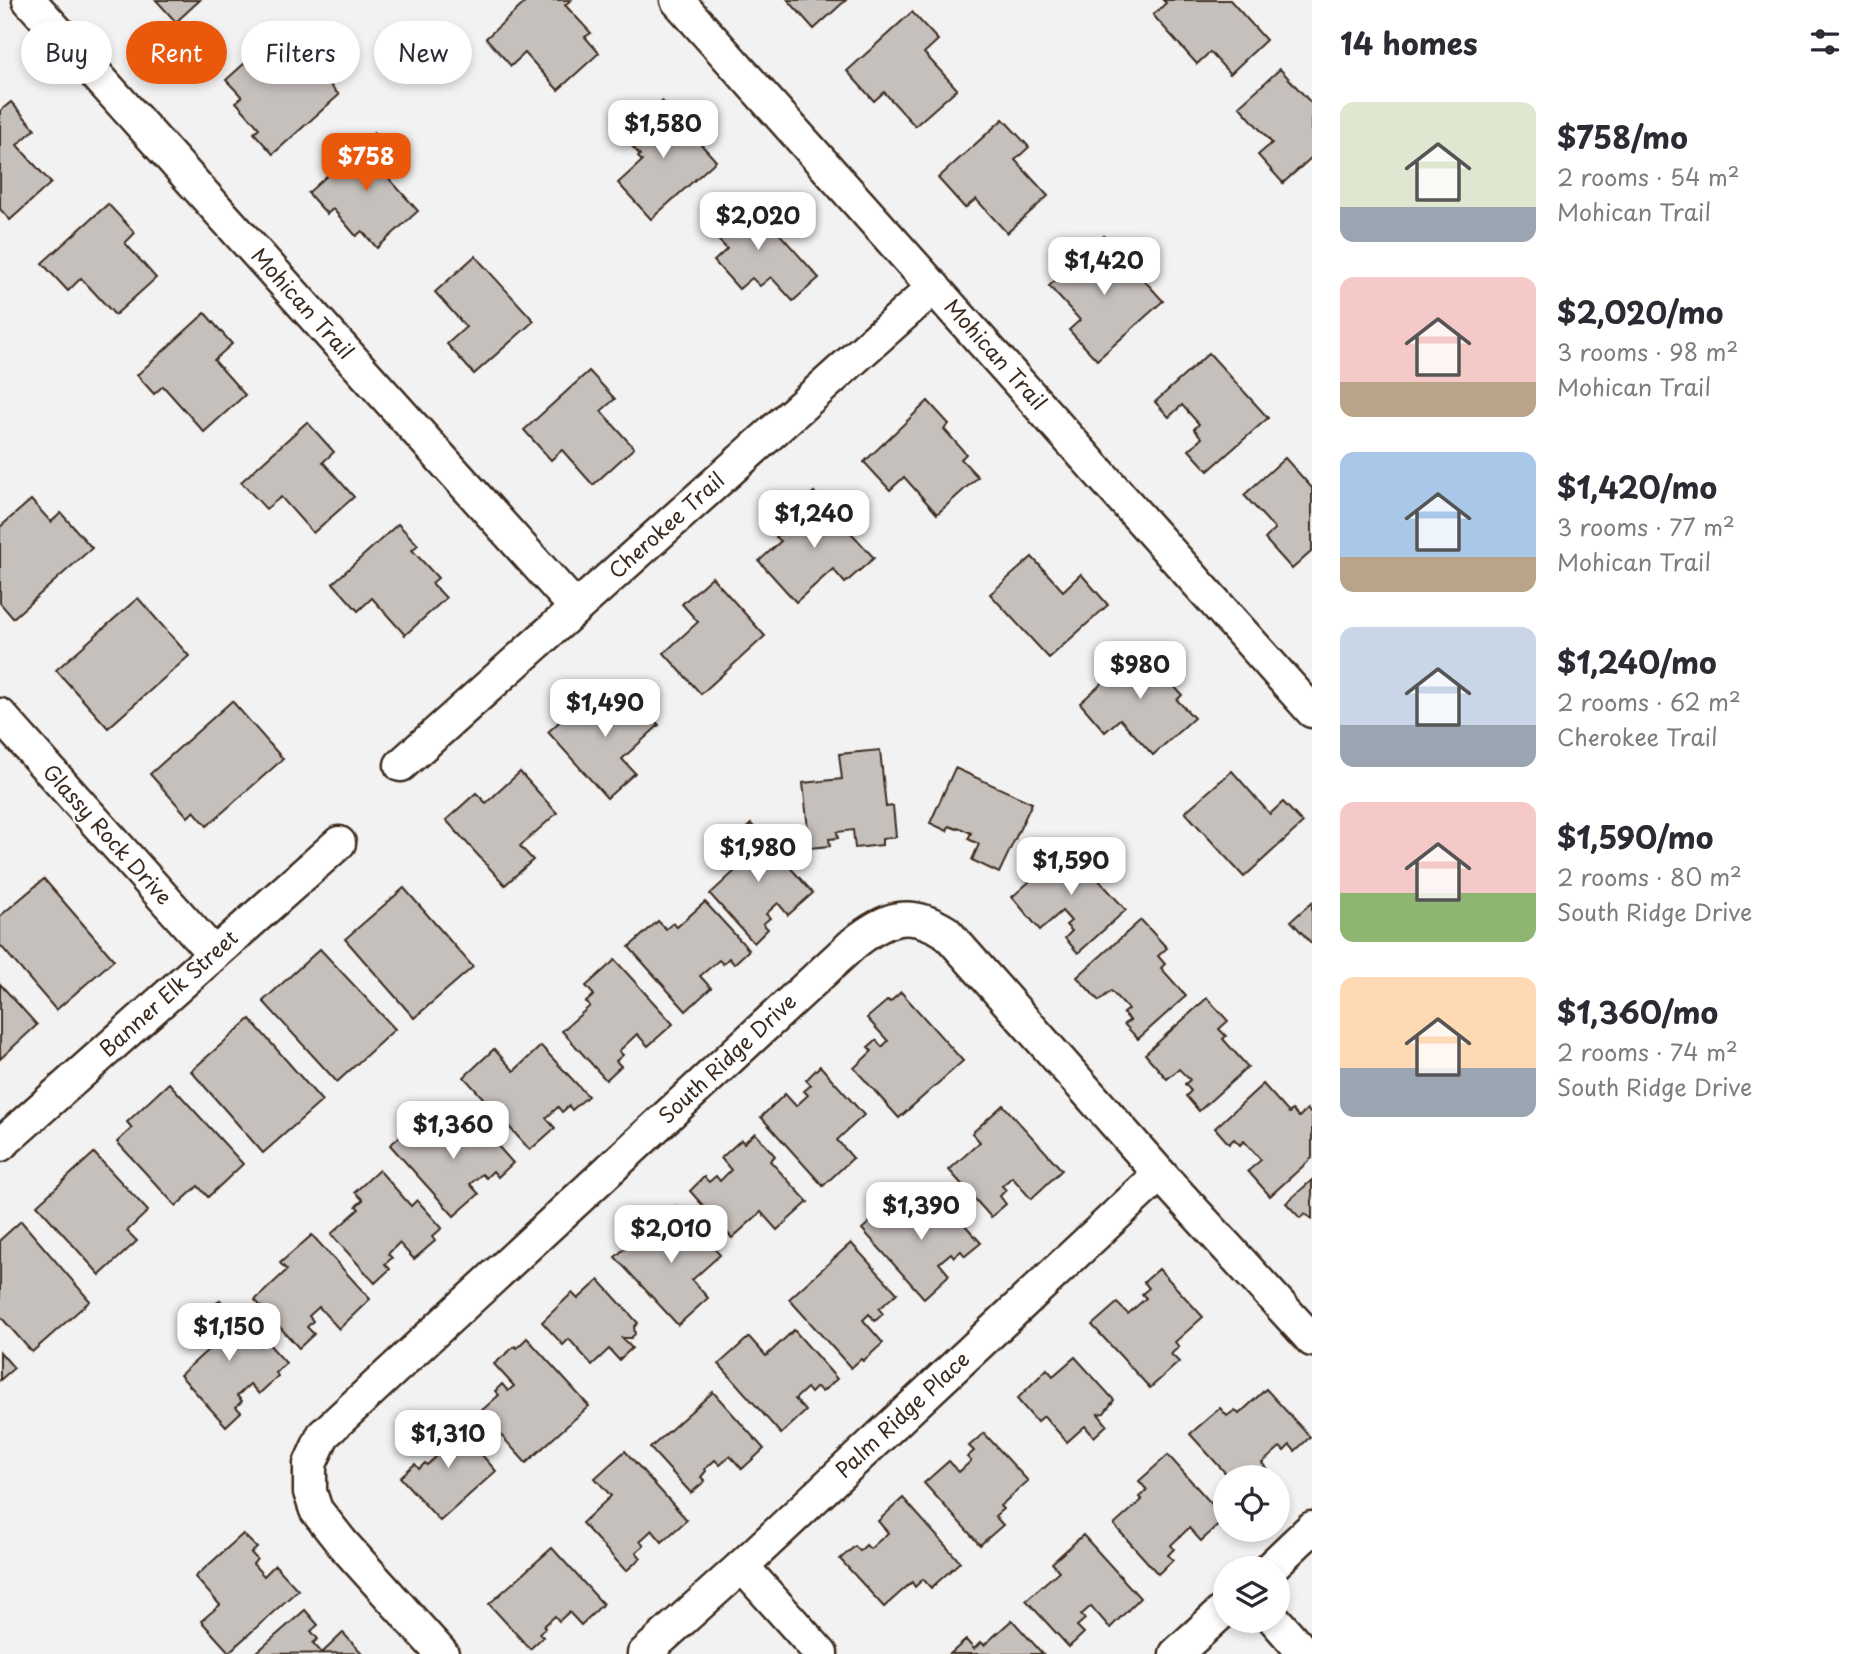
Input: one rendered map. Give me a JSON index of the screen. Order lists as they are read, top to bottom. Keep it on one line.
{"streets":{"street":["Mohican Trail","Cherokee Trail","Glassy Rock Drive","Banner Elk Street","South Ridge Drive","Palm Ridge Place"]},"crossings":[["Mohican Trail","Cherokee Trail"],["Glassy Rock Drive","Banner Elk Street"],["South Ridge Drive","Palm Ridge Place"]],"page":{"heading":"14 homes","chip":["Buy","Rent","Filters","New"],"list":[{"name":"$758/mo","note":"2 rooms · 54 m² · Mohican Trail"},{"name":"$2,020/mo","note":"3 rooms · 98 m² · Mohican Trail"},{"name":"$1,420/mo","note":"3 rooms · 77 m² · Mohican Trail"},{"name":"$1,240/mo","note":"2 rooms · 62 m² · Cherokee Trail"},{"name":"$1,590/mo","note":"2 rooms · 80 m² · South Ridge Drive"},{"name":"$1,360/mo","note":"2 rooms · 74 m² · South Ridge Drive"}],"price":["$1,580","$758","$2,020","$1,420","$1,240","$980","$1,490","$1,980","$1,590","$1,360","$1,390","$2,010","$1,150","$1,310"]}}
